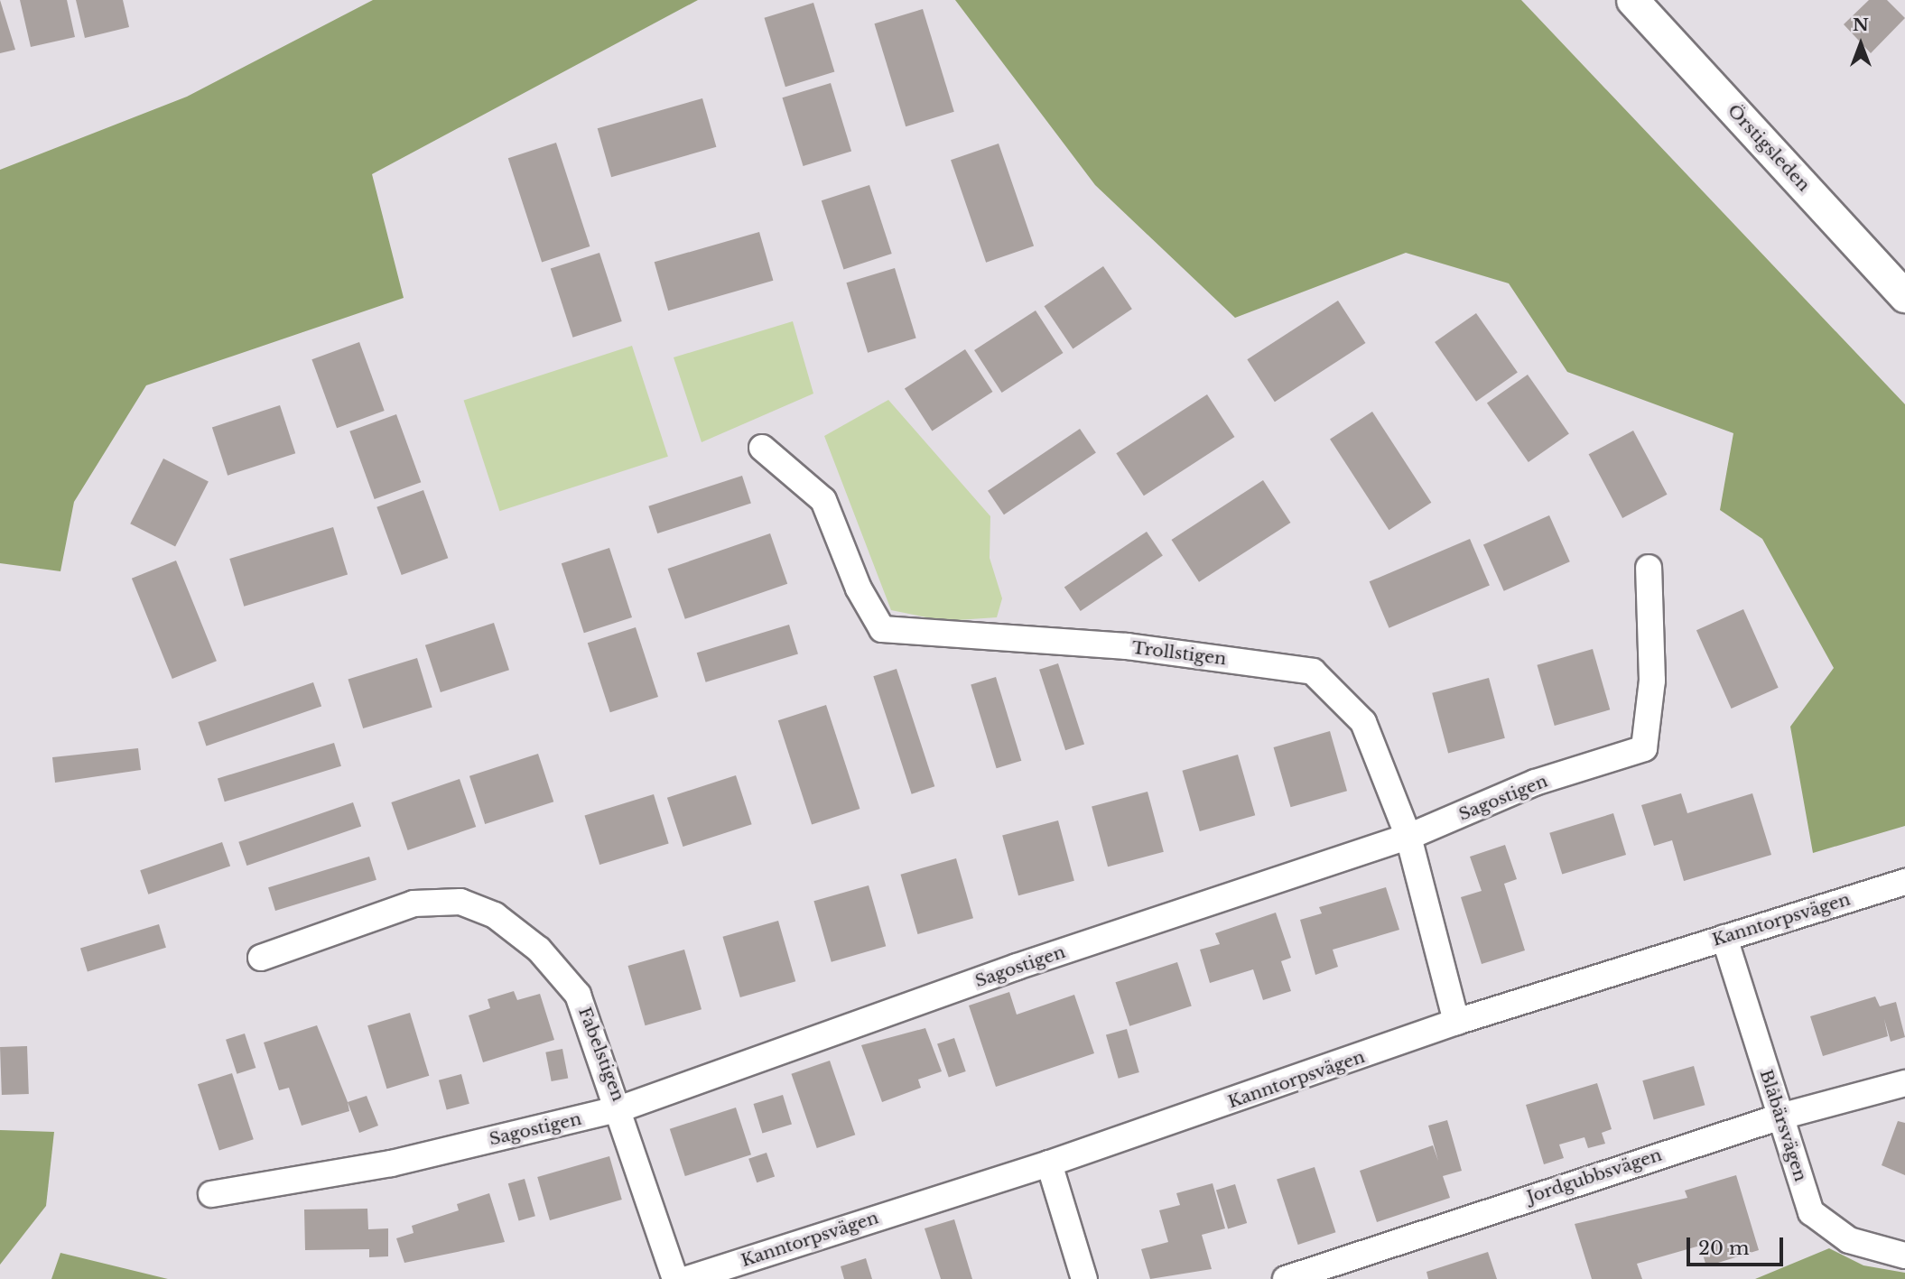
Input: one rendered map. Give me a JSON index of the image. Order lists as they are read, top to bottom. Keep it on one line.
{"streets":{"street":["Örstigsleden","Trollstigen","Sagostigen","Kanntorpsvägen","Fabelstigen","Blåbärsvägen","Jordgubbsvägen"]},"crossings":[["Trollstigen","Sagostigen"],["Trollstigen","Kanntorpsvägen"],["Sagostigen","Fabelstigen"],["Kanntorpsvägen","Blåbärsvägen"],["Blåbärsvägen","Jordgubbsvägen"]],"scale_bar":"20 m","north":"top"}
